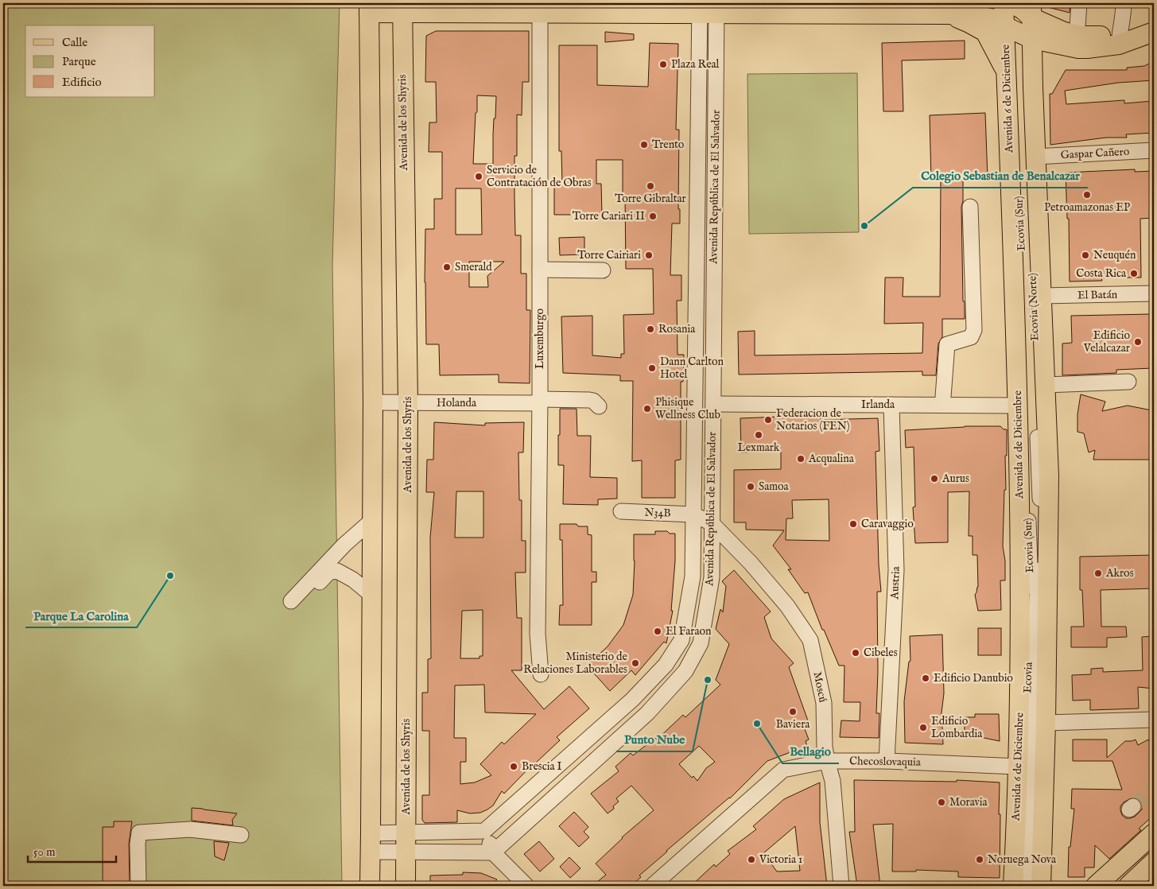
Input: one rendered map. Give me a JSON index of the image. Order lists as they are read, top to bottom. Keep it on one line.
{"streets":{"main road":["Avenida 6 de Diciembre","Avenida de los Shyris"],"street":["Gaspar Cañero","Avenida República de El Salvador","Ecovia (Sur)","El Batán","Luxemburgo","Holanda","Irlanda","N34B","Austria","Ecovia","Moscú","Checoslovaquia"]},"crossings":[["Avenida 6 de Diciembre","Gaspar Cañero"],["Avenida 6 de Diciembre","Ecovia (Sur)"],["Avenida 6 de Diciembre","El Batán"],["Avenida 6 de Diciembre","Irlanda"],["Avenida 6 de Diciembre","Checoslovaquia"],["Avenida de los Shyris","Holanda"],["Avenida República de El Salvador","Irlanda"],["Avenida República de El Salvador","N34B"],["Avenida República de El Salvador","Moscú"],["Ecovia (Sur)","Ecovia"],["Luxemburgo","Holanda"],["Irlanda","Austria"],["N34B","Moscú"],["Austria","Checoslovaquia"],["Moscú","Checoslovaquia"]],"places":["Plaza Real","Trento","Servicio de Contratación de Obras","Torre Gibraltar","Petroamazonas EP","Torre Cariari II","Colegio Sebastian de Benalcazar","Torre Cairiari","Neuquén","Smerald","Costa Rica","Rosania","Edificio Velalcazar","Dann Carlton Hotel","Phisique Wellness Club","Federacion de Notarios (FEN)","Lexmark","Acqualina","Aurus","Samoa","Caravaggio","Akros","Parque La Carolina","El Faraon","Cibeles","Ministerio de Relaciones Laborables","Edificio Danubio","Punto Nube","Baviera","Bellagio","Edificio Lombardia","Brescia I","Moravia","Victoria 1","Noruega Nova"],"legend":["Calle","Parque","Edificio"],"scale_bar":"50 m"}
